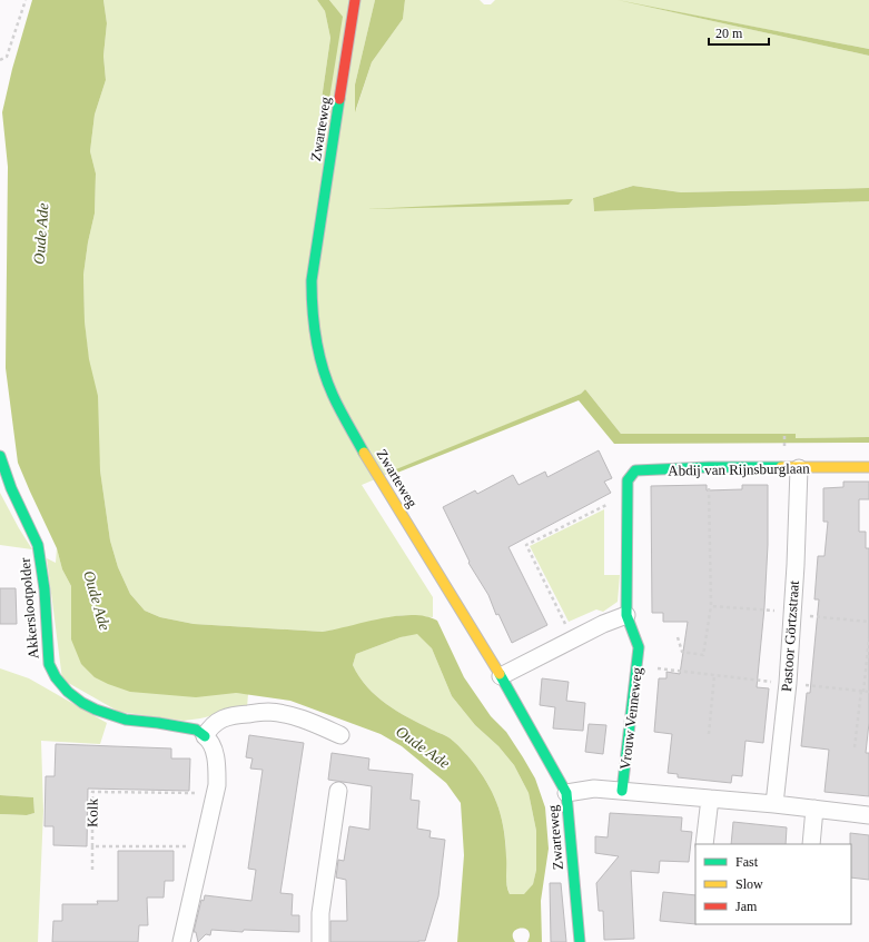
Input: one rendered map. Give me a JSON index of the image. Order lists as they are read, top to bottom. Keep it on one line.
{"streets":{"street":["Zwarteweg","Abdij van Rijnsburglaan","Akkerslootpolder","Pastoor Görtzstraat","Vrouw Venneweg"],"path":["Kolk"]},"crossings":[["Zwarteweg","Vrouw Venneweg"],["Abdij van Rijnsburglaan","Pastoor Görtzstraat"],["Abdij van Rijnsburglaan","Vrouw Venneweg"],["Pastoor Görtzstraat","Vrouw Venneweg"]],"water":["Oude Ade"],"legend":["Fast","Slow","Jam"],"scale_bar":"20 m"}
